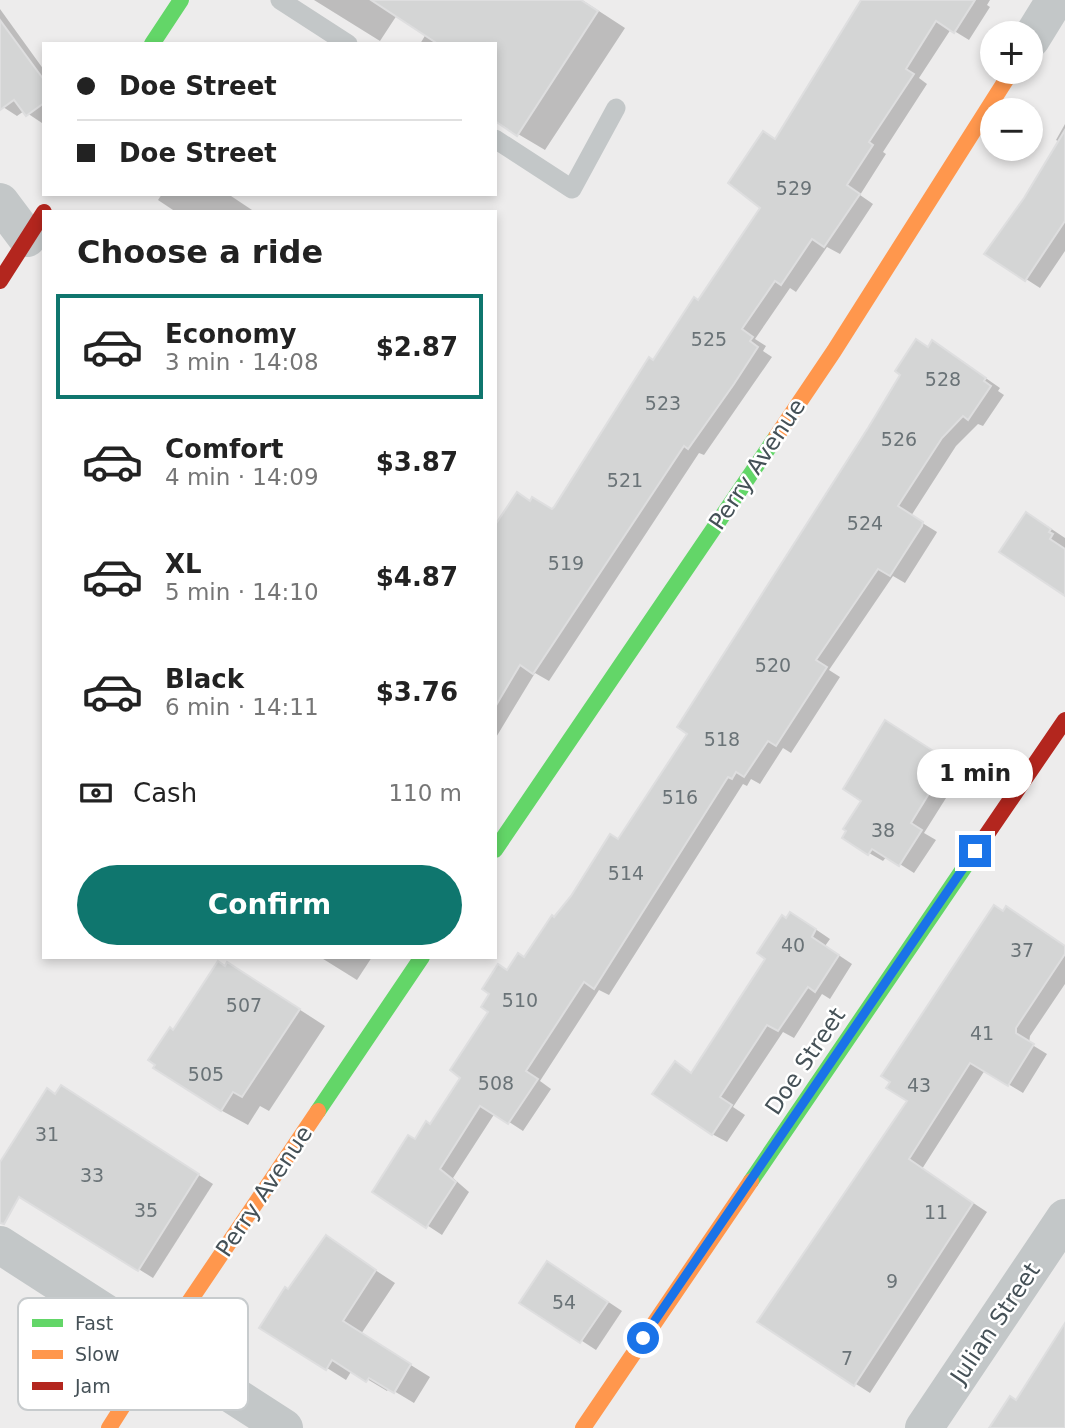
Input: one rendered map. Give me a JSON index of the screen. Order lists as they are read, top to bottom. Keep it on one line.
{"streets":{"street":["Perry Avenue","Doe Street","Julian Street"]},"house_numbers":["529","525","528","523","526","521","524","519","520","518","516","38","514","40","37","510","507","41","505","508","43","31","33","35","11","9","54","7"],"legend":["Fast","Slow","Jam"],"page":{"map_buttons":["+","−"],"banner":["Doe Street","Doe Street"],"heading":"Choose a ride","list":[{"name":"Economy","note":"3 min · 14:08","value":"$2.87"},{"name":"Comfort","note":"4 min · 14:09","value":"$3.87"},{"name":"XL","note":"5 min · 14:10","value":"$4.87"},{"name":"Black","note":"6 min · 14:11","value":"$3.76"}],"bubble":"1 min","pay":["Cash","110 m"],"buttons":"Confirm"}}
